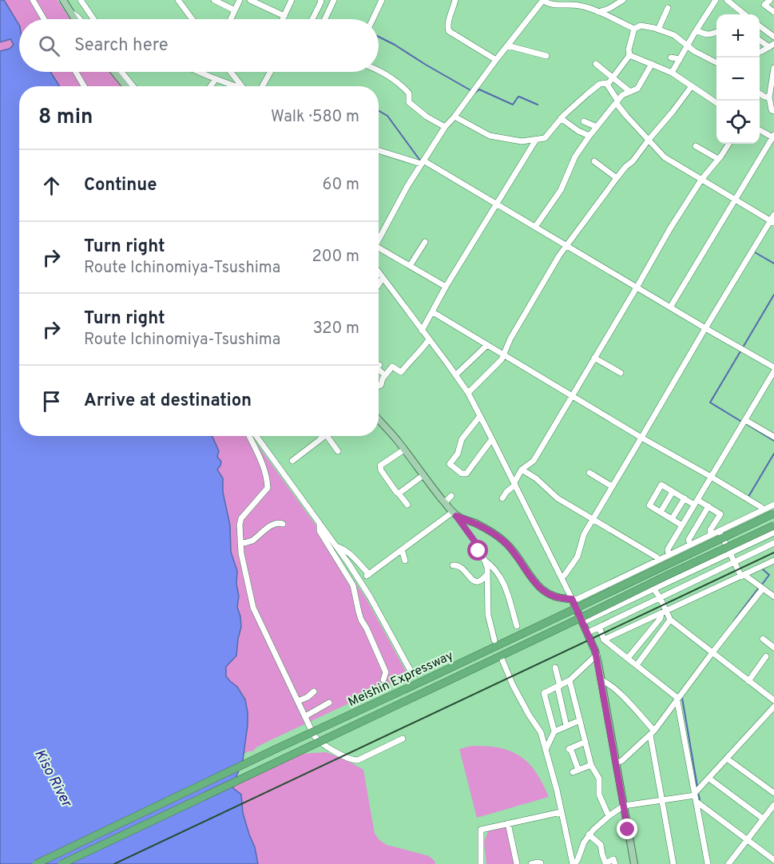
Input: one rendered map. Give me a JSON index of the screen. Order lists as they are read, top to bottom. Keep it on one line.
{"streets":{"highway":["Meishin Expressway"]},"water":["Kiso River"],"page":{"map_buttons":["+","−"],"search":"Search here","heading":["8 min","Walk · 580 m"],"list":[["Continue","60 m"],["Turn right","Route Ichinomiya-Tsushima","200 m"],["Turn right","Route Ichinomiya-Tsushima","320 m"],"Arrive at destination"]}}
